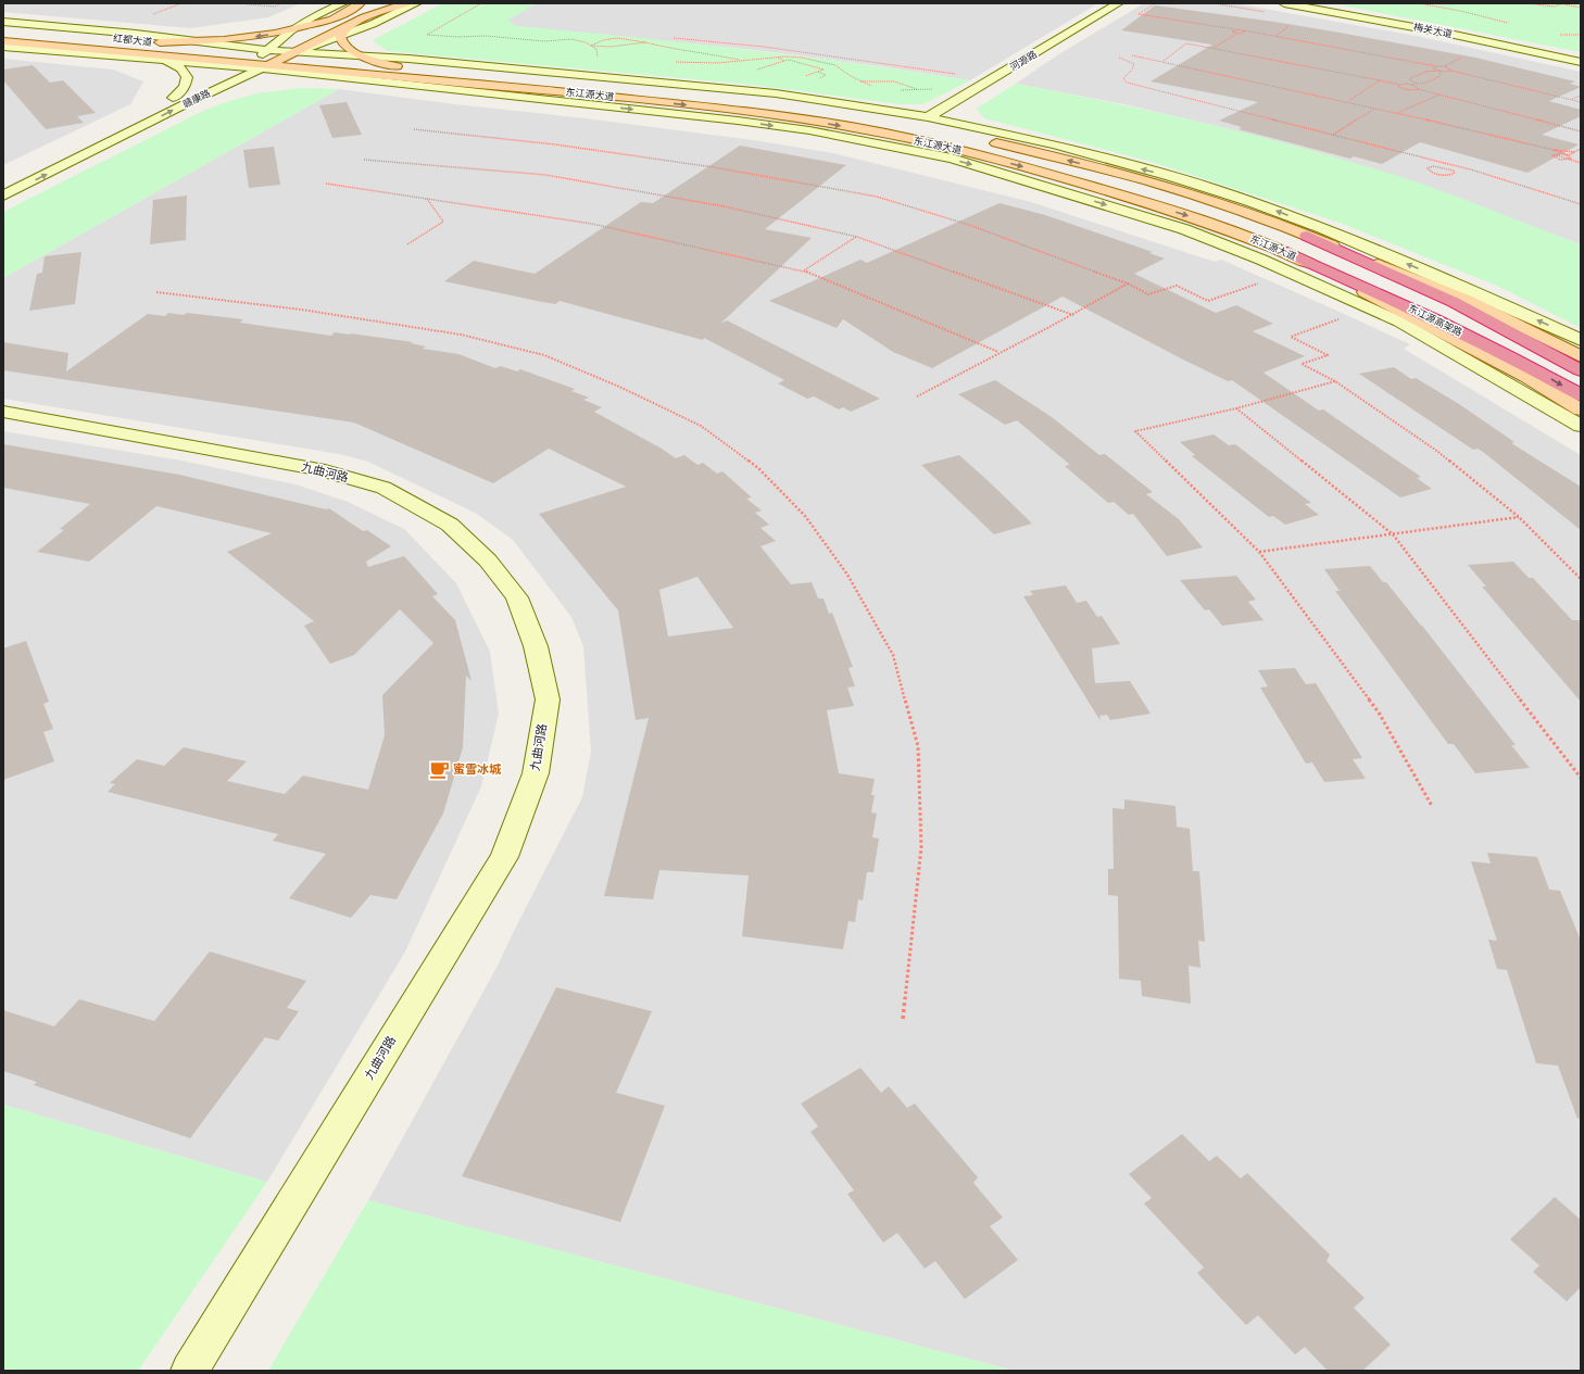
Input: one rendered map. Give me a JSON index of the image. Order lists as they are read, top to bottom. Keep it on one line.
{"streets":{"highway":["东江源高架路"],"main road":["红都大道","东江源大道","赣康路"],"street":["梅关大道","河源路","九曲河路"]},"crossings":[["红都大道","东江源大道"],["红都大道","赣康路"],["东江源大道","赣康路"],["东江源大道","东江源高架路"]],"places":{"cafe":["蜜雪冰城"]}}
